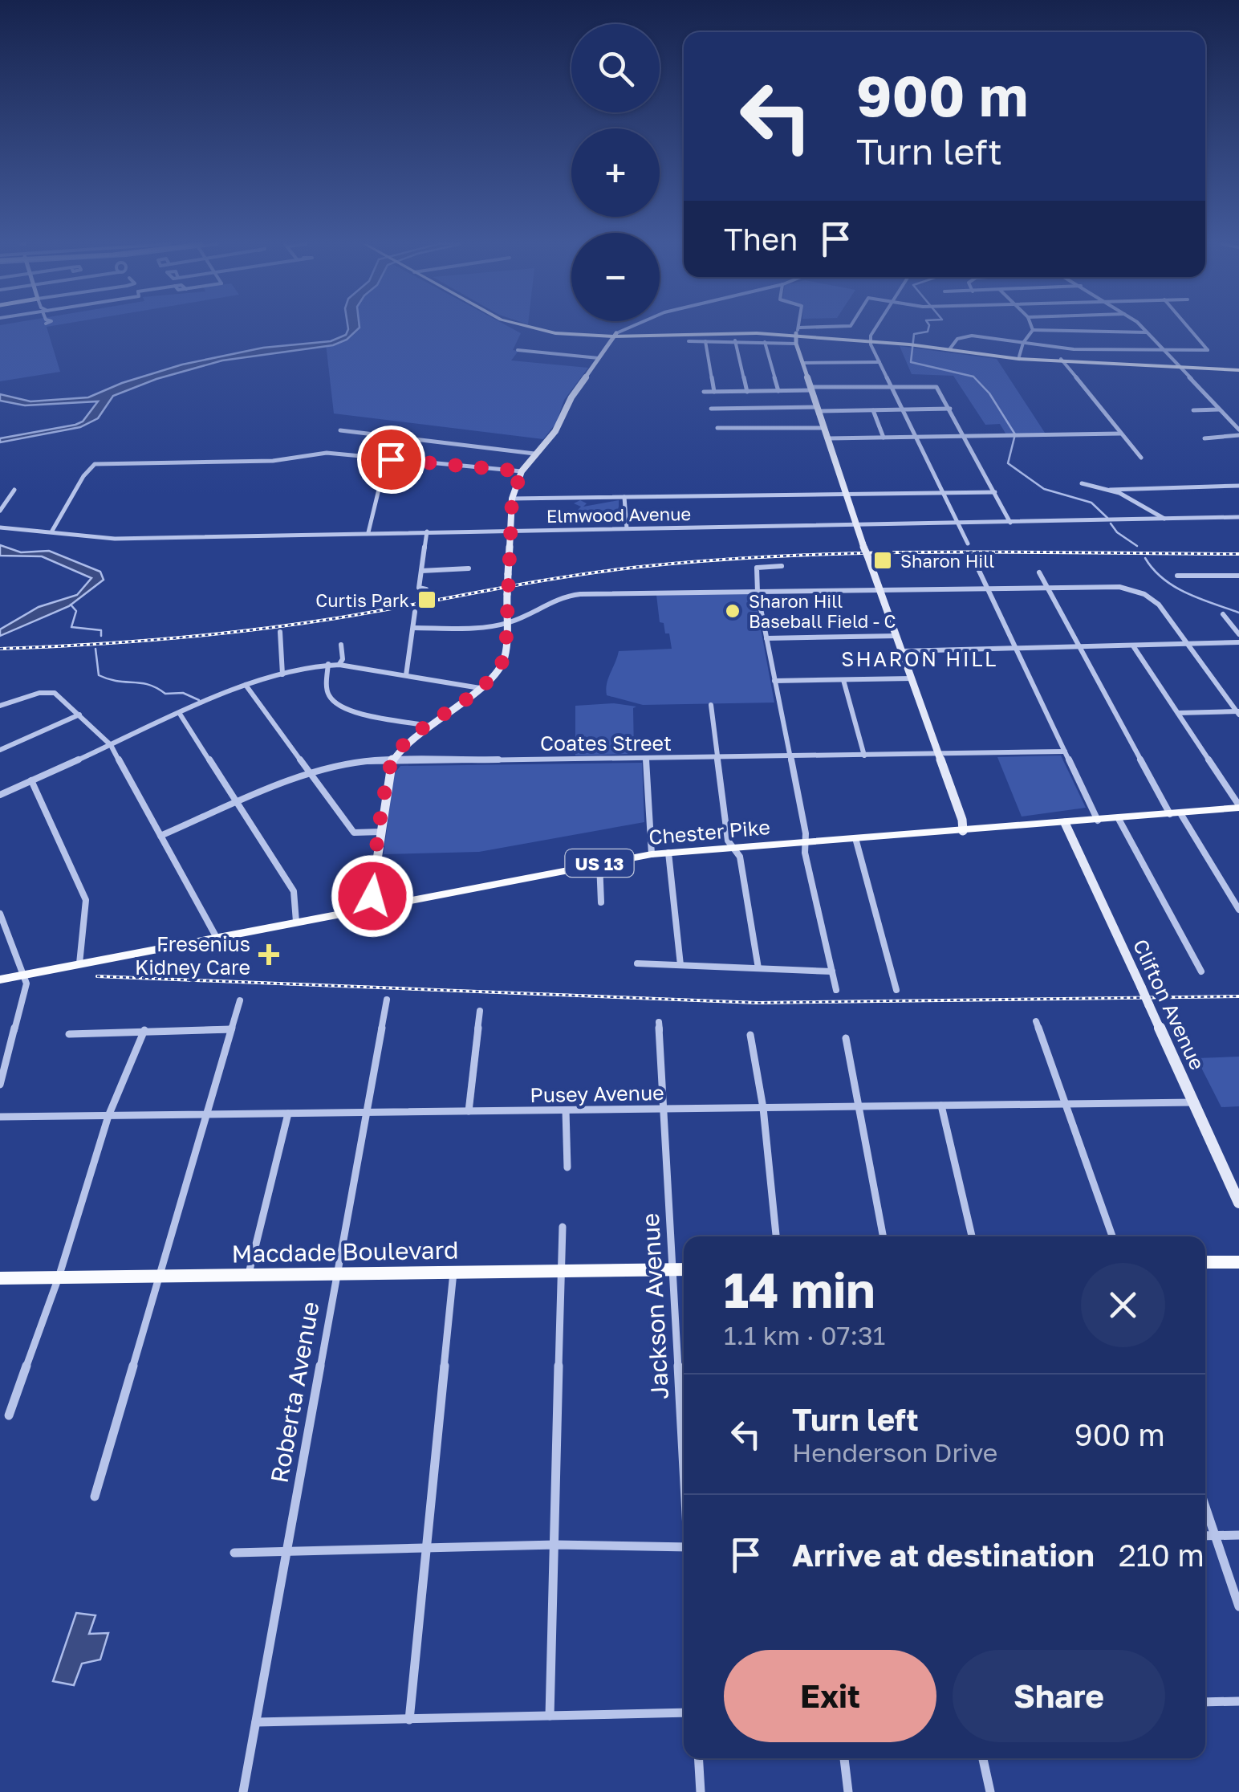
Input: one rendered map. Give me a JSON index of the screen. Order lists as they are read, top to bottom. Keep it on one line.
{"streets":{"main road":["Chester Pike","US 13","Macdade Boulevard"],"street":["Elmwood Avenue","Coates Street","Clifton Avenue","Pusey Avenue","Jackson Avenue","Roberta Avenue"]},"crossings":[["Chester Pike","Clifton Avenue"],["Clifton Avenue","Pusey Avenue"],["Pusey Avenue","Jackson Avenue"],["Pusey Avenue","Roberta Avenue"],["Macdade Boulevard","Jackson Avenue"],["Macdade Boulevard","Roberta Avenue"]],"districts":["SHARON HILL"],"places":{"transit":["Sharon Hill","Curtis Park"],"other":["Sharon Hill Baseball Field - C"],"health":["Fresenius Kidney Care"]},"page":{"map_buttons":["+","−"],"turn":["900 m","Turn left"],"then":"Then","heading":["14 min","1.1 km · 07:31"],"list":[{"name":"Turn left","note":"Henderson Drive","value":"900 m"},{"name":"Arrive at destination","value":"210 m"}],"buttons":["Exit","Share"]}}
